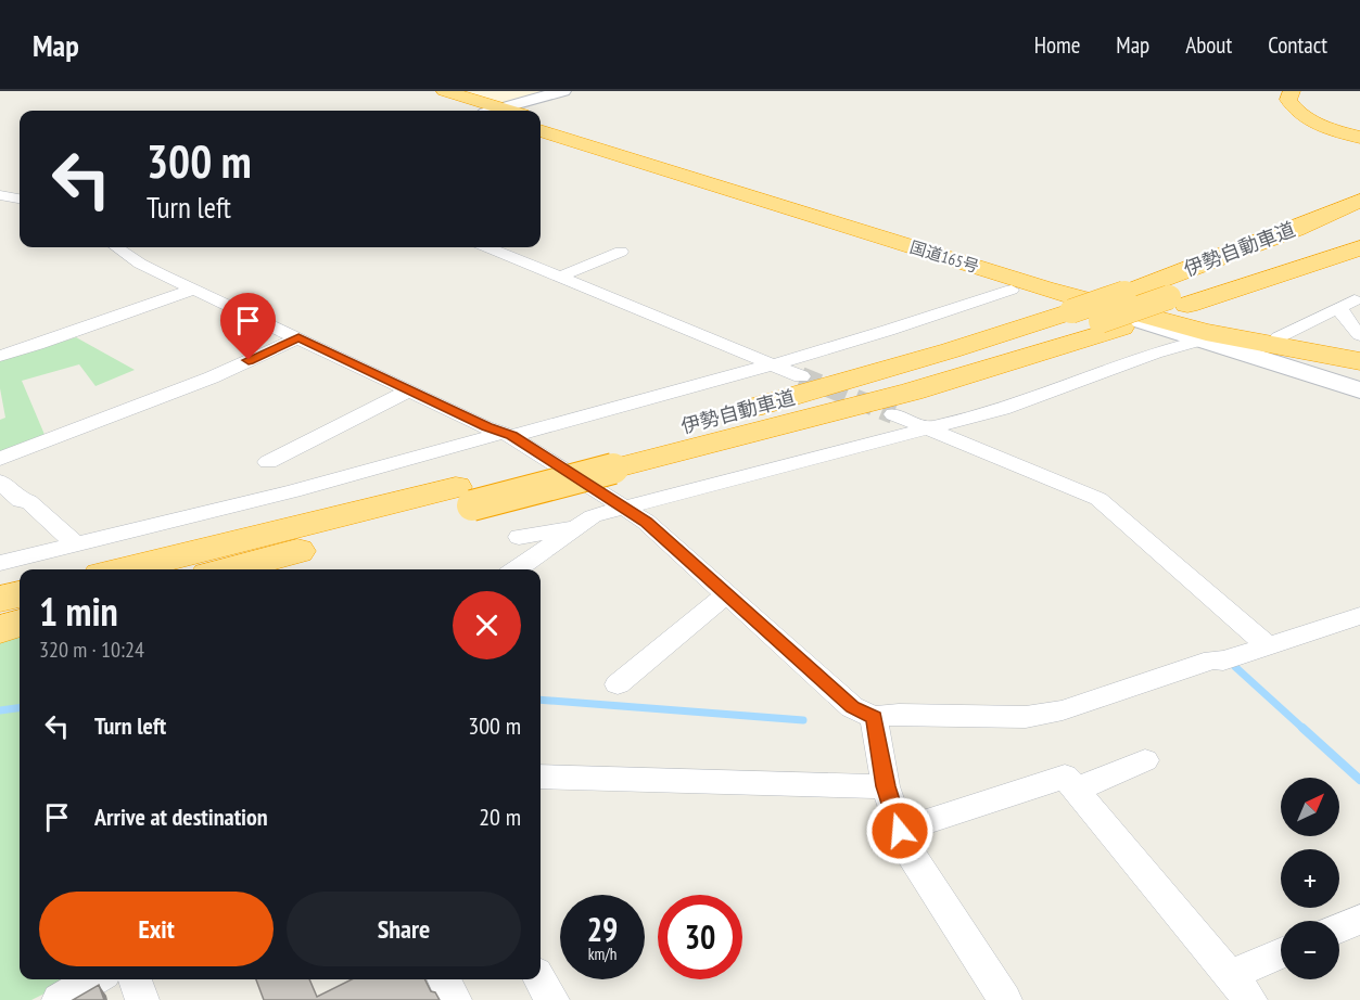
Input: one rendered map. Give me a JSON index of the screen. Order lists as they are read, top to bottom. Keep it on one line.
{"streets":{"highway":["伊勢自動車道","国道165号"]},"north":"top right","page":{"header":"Map","nav":["Home","Map","About","Contact"],"turn":["300 m","Turn left"],"heading":["1 min","320 m · 10:24"],"list":[{"name":"Turn left","value":"300 m"},{"name":"Arrive at destination","value":"20 m"}],"map_buttons":["+","−"],"buttons":["Exit","Share"],"speed":"29 km/h","limit":"30"}}
